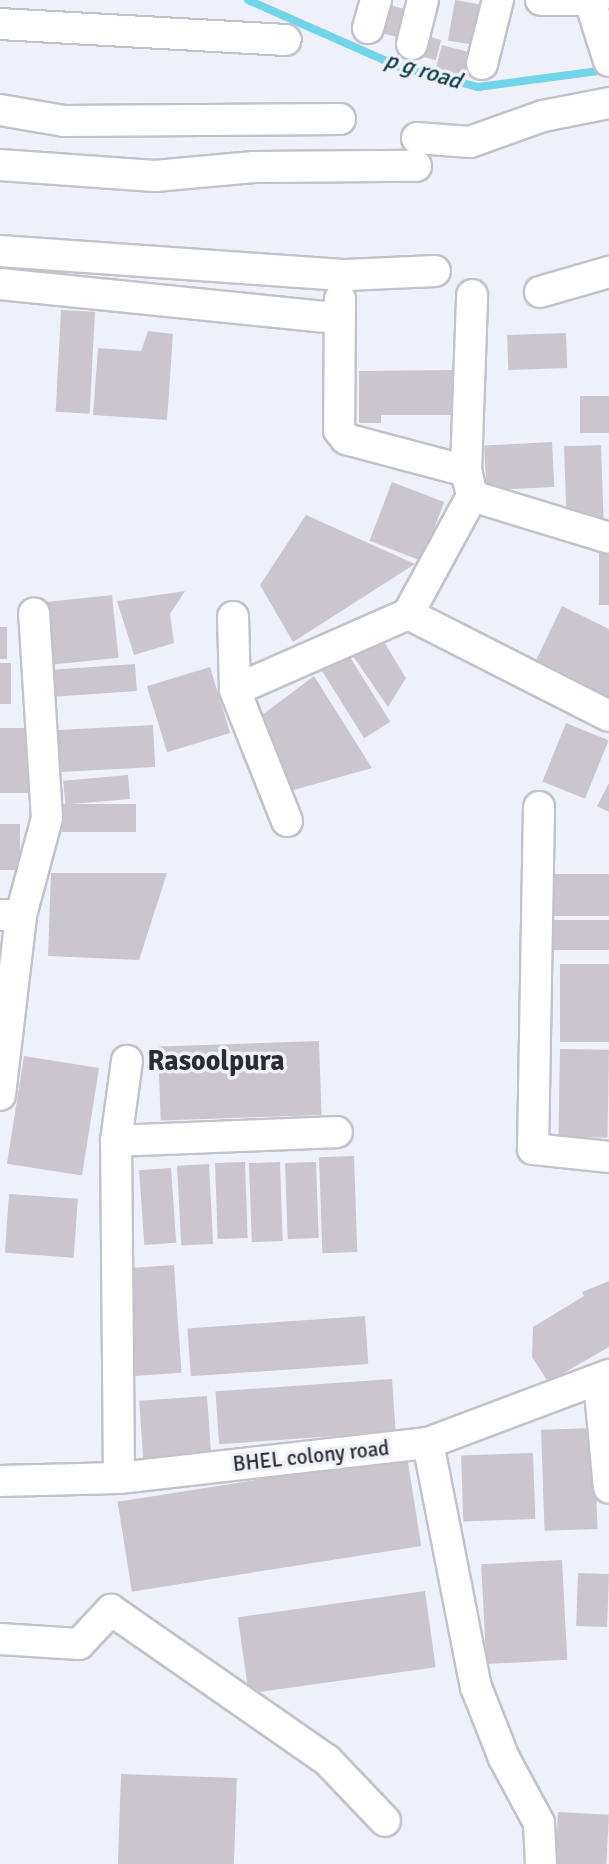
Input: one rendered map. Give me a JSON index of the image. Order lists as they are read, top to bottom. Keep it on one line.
{"streets":{"street":["BHEL colony road"]},"districts":["Rasoolpura"],"water":["p g road"]}
